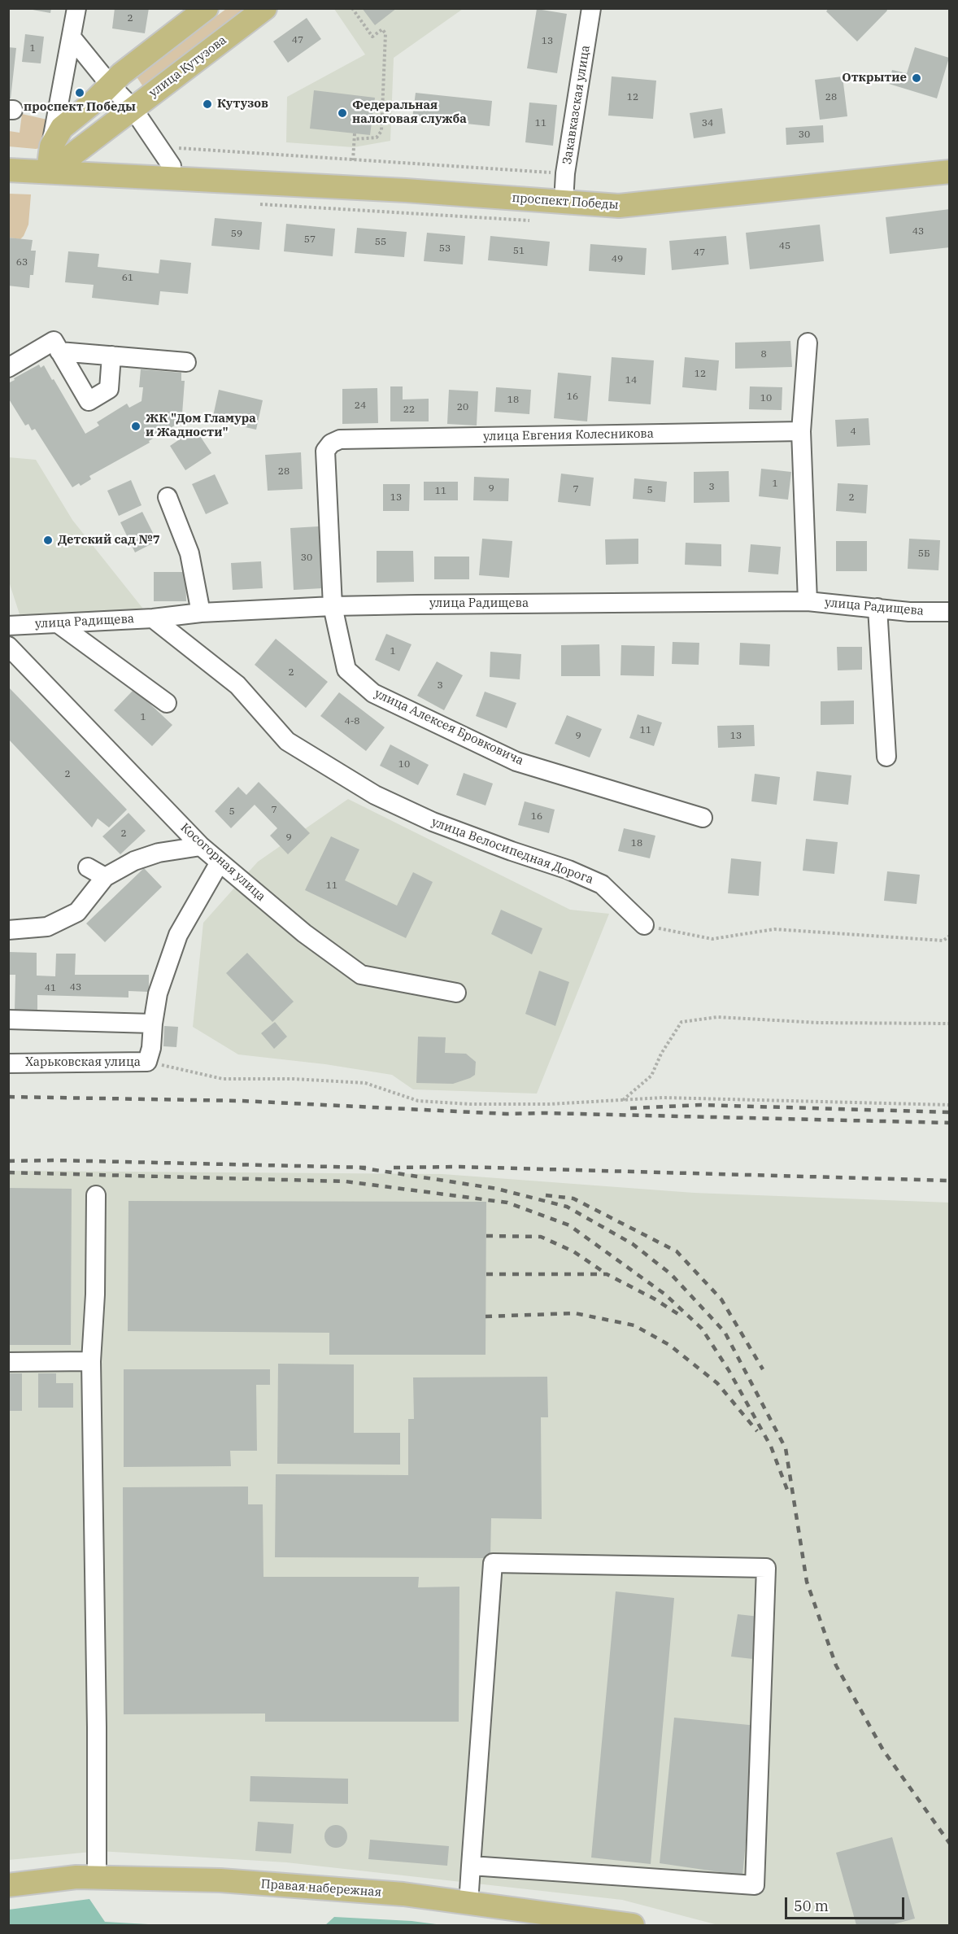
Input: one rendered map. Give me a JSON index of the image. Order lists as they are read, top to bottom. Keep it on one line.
{"streets":{"main road":["улица Кутузова","проспект Победы","Правая набережная"],"street":["Закавказская улица","улица Евгения Колесникова","улица Радищева","улица Алексея Бровковича","улица Велосипедная Дорога","Косогорная улица","Харьковская улица"]},"crossings":[["улица Кутузова","проспект Победы"],["Закавказская улица","проспект Победы"],["улица Евгения Колесникова","улица Радищева"],["улица Евгения Колесникова","улица Алексея Бровковича"],["улица Радищева","улица Алексея Бровковича"],["улица Радищева","улица Велосипедная Дорога"],["Косогорная улица","Харьковская улица"]],"places":["Открытие","проспект Победы","Кутузов","Федеральная налоговая служба","ЖК \"Дом Гламура и Жадности\"","Детский сад №7"],"house_numbers":["2","47","13","1","12","28","11","34","30","43","59","57","55","45","53","51","47","49","63","61","8","12","14","16","10","18","24","20","22","4","28","1","3","9","7","5","11","13","2","5Б","30","1","2","3","1","4-8","11","9","13","10","2","7","5","16","2","9","18","11","43","41"],"scale_bar":"50 m"}
